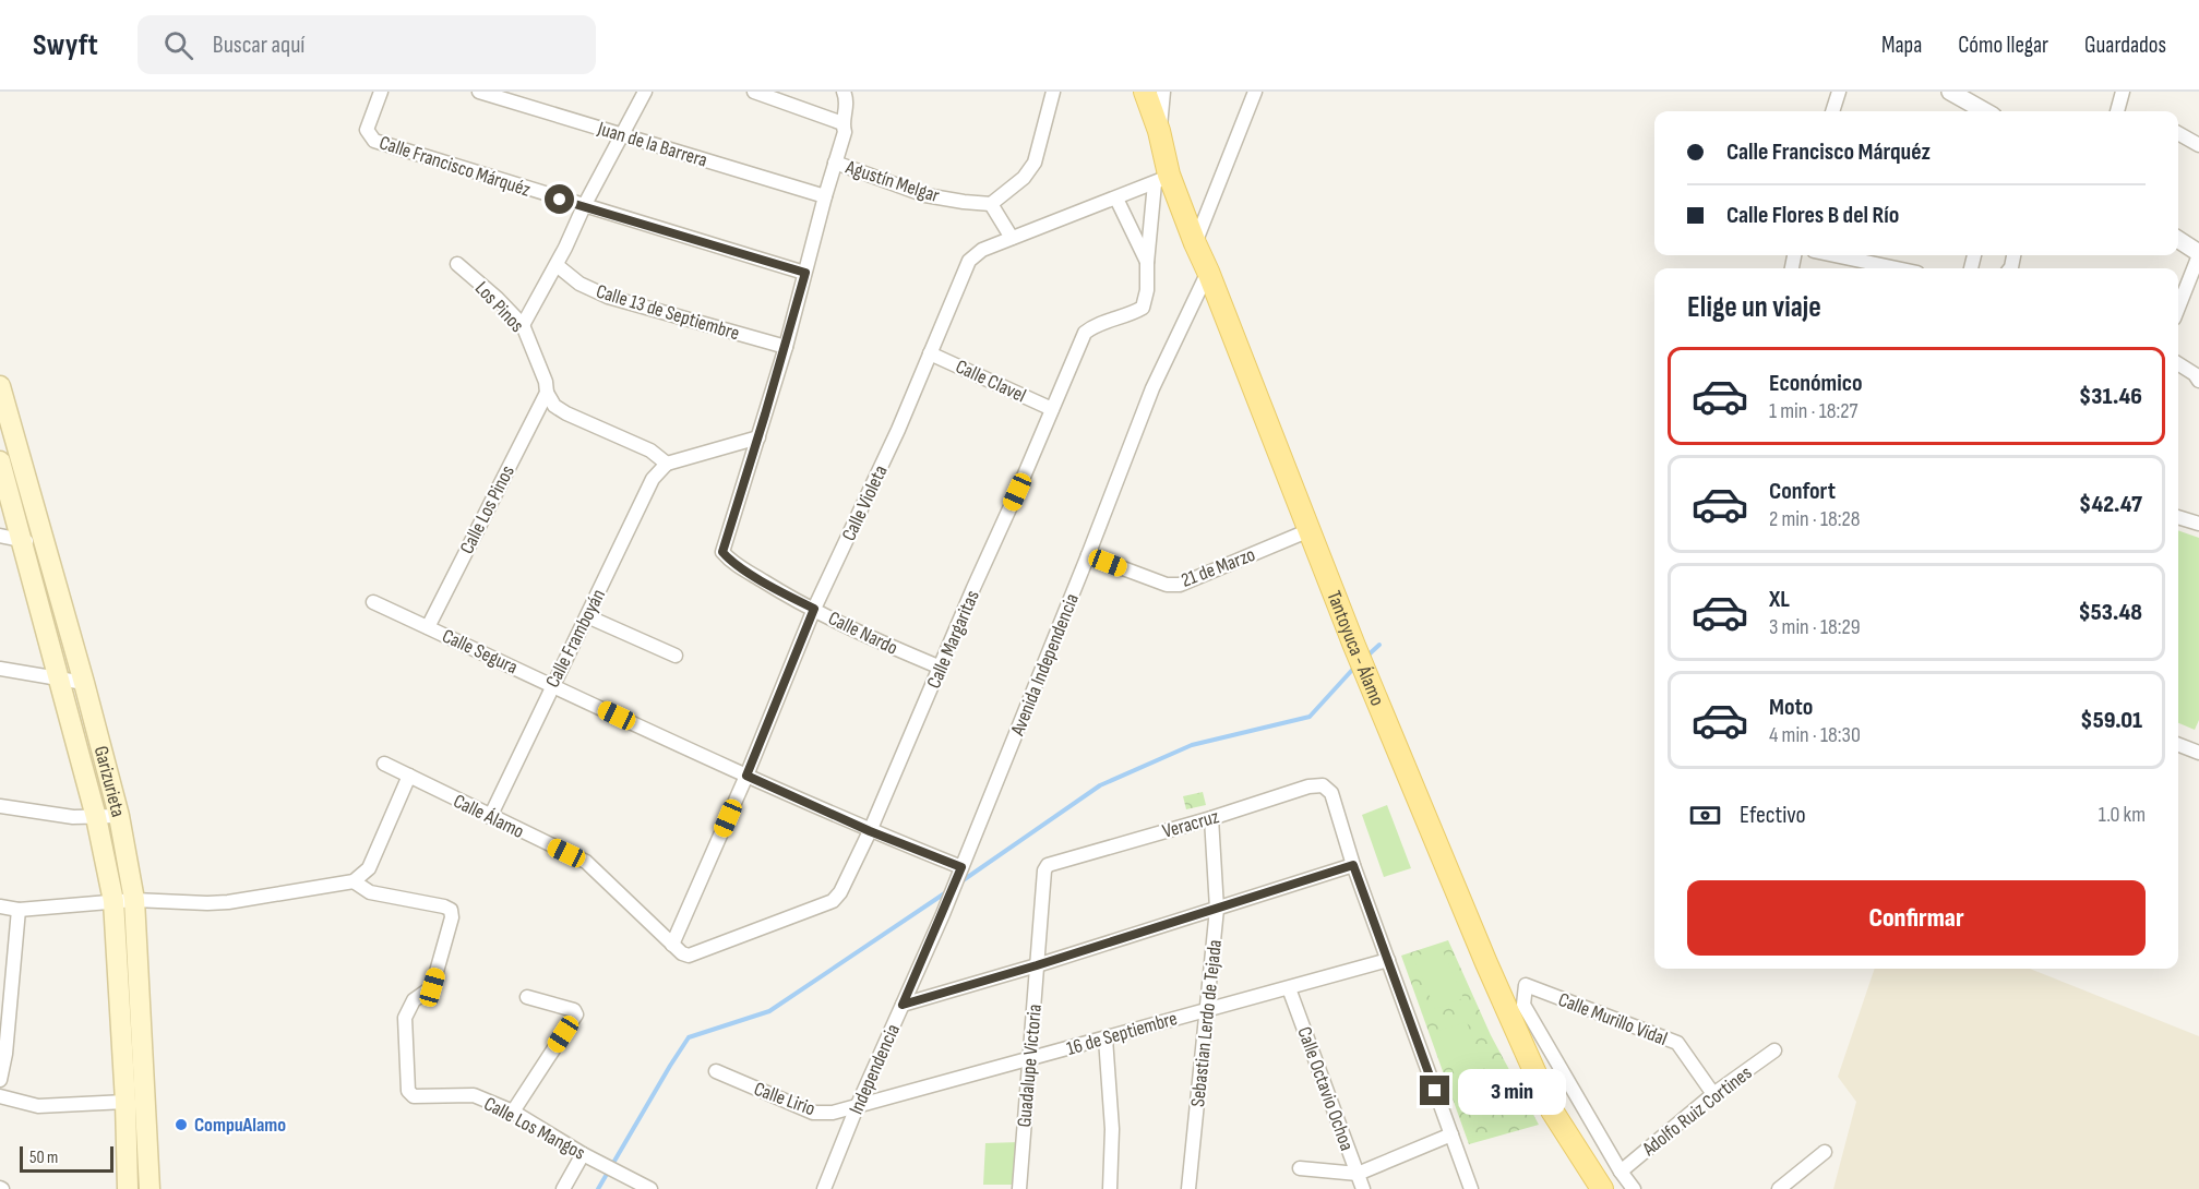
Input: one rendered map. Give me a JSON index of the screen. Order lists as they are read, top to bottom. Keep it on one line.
{"streets":{"main road":["Tantoyuca - Álamo","Garizurieta"],"street":["Juan de la Barrera","Calle Francisco Márquéz","Agustín Melgar","Los Pinos","Calle 13 de Septiembre","Calle Clavel","Calle Violeta","Calle Los Pinos","21 de Marzo","Calle Nardo","Calle Framboyán","Calle Margaritas","Calle Segura","Avenida Independencia","Calle Álamo","Veracruz","Calle Murillo Vidal","Sebastian Lerdo de Tejada","16 de Septiembre","Guadalupe Victoria","Independencia","Calle Octavio Ochoa","Calle Lirio","Adolfo Ruiz Cortines","Calle Los Mangos"]},"crossings":[["Juan de la Barrera","Agustín Melgar"],["Calle Francisco Márquéz","Agustín Melgar"],["Agustín Melgar","Calle 13 de Septiembre"],["Agustín Melgar","Calle Nardo"],["Los Pinos","Calle Los Pinos"],["Calle Clavel","Calle Violeta"],["Calle Clavel","Calle Margaritas"],["Calle Violeta","Calle Nardo"],["Calle Violeta","Calle Margaritas"],["Calle Violeta","Tantoyuca - Álamo"],["Calle Violeta","Calle Segura"],["Calle Violeta","Calle Álamo"],["Calle Los Pinos","Calle Segura"],["21 de Marzo","Tantoyuca - Álamo"],["21 de Marzo","Avenida Independencia"],["Calle Nardo","Calle Margaritas"],["Calle Framboyán","Calle Segura"],["Calle Framboyán","Calle Álamo"],["Calle Margaritas","Tantoyuca - Álamo"],["Calle Margaritas","Calle Segura"],["Calle Margaritas","Calle Álamo"],["Tantoyuca - Álamo","Avenida Independencia"],["Calle Segura","Avenida Independencia"],["Avenida Independencia","Independencia"],["Veracruz","Sebastian Lerdo de Tejada"],["Veracruz","Guadalupe Victoria"],["Calle Murillo Vidal","Adolfo Ruiz Cortines"],["Sebastian Lerdo de Tejada","16 de Septiembre"],["16 de Septiembre","Guadalupe Victoria"],["16 de Septiembre","Independencia"],["16 de Septiembre","Calle Octavio Ochoa"],["16 de Septiembre","Calle Lirio"],["Independencia","Calle Lirio"]],"places":["CompuAlamo"],"scale_bar":"50 m","page":{"header":"Swyft","search":"Buscar aquí","nav":["Mapa","Cómo llegar","Guardados"],"banner":["Calle Francisco Márquéz","Calle Flores B del Río"],"heading":"Elige un viaje","list":[{"name":"Económico","note":"1 min · 18:27","value":"$31.46"},{"name":"Confort","note":"2 min · 18:28","value":"$42.47"},{"name":"XL","note":"3 min · 18:29","value":"$53.48"},{"name":"Moto","note":"4 min · 18:30","value":"$59.01"}],"pay":["Efectivo","1.0 km"],"buttons":"Confirmar","bubble":"3 min","scale":"50 m"}}
